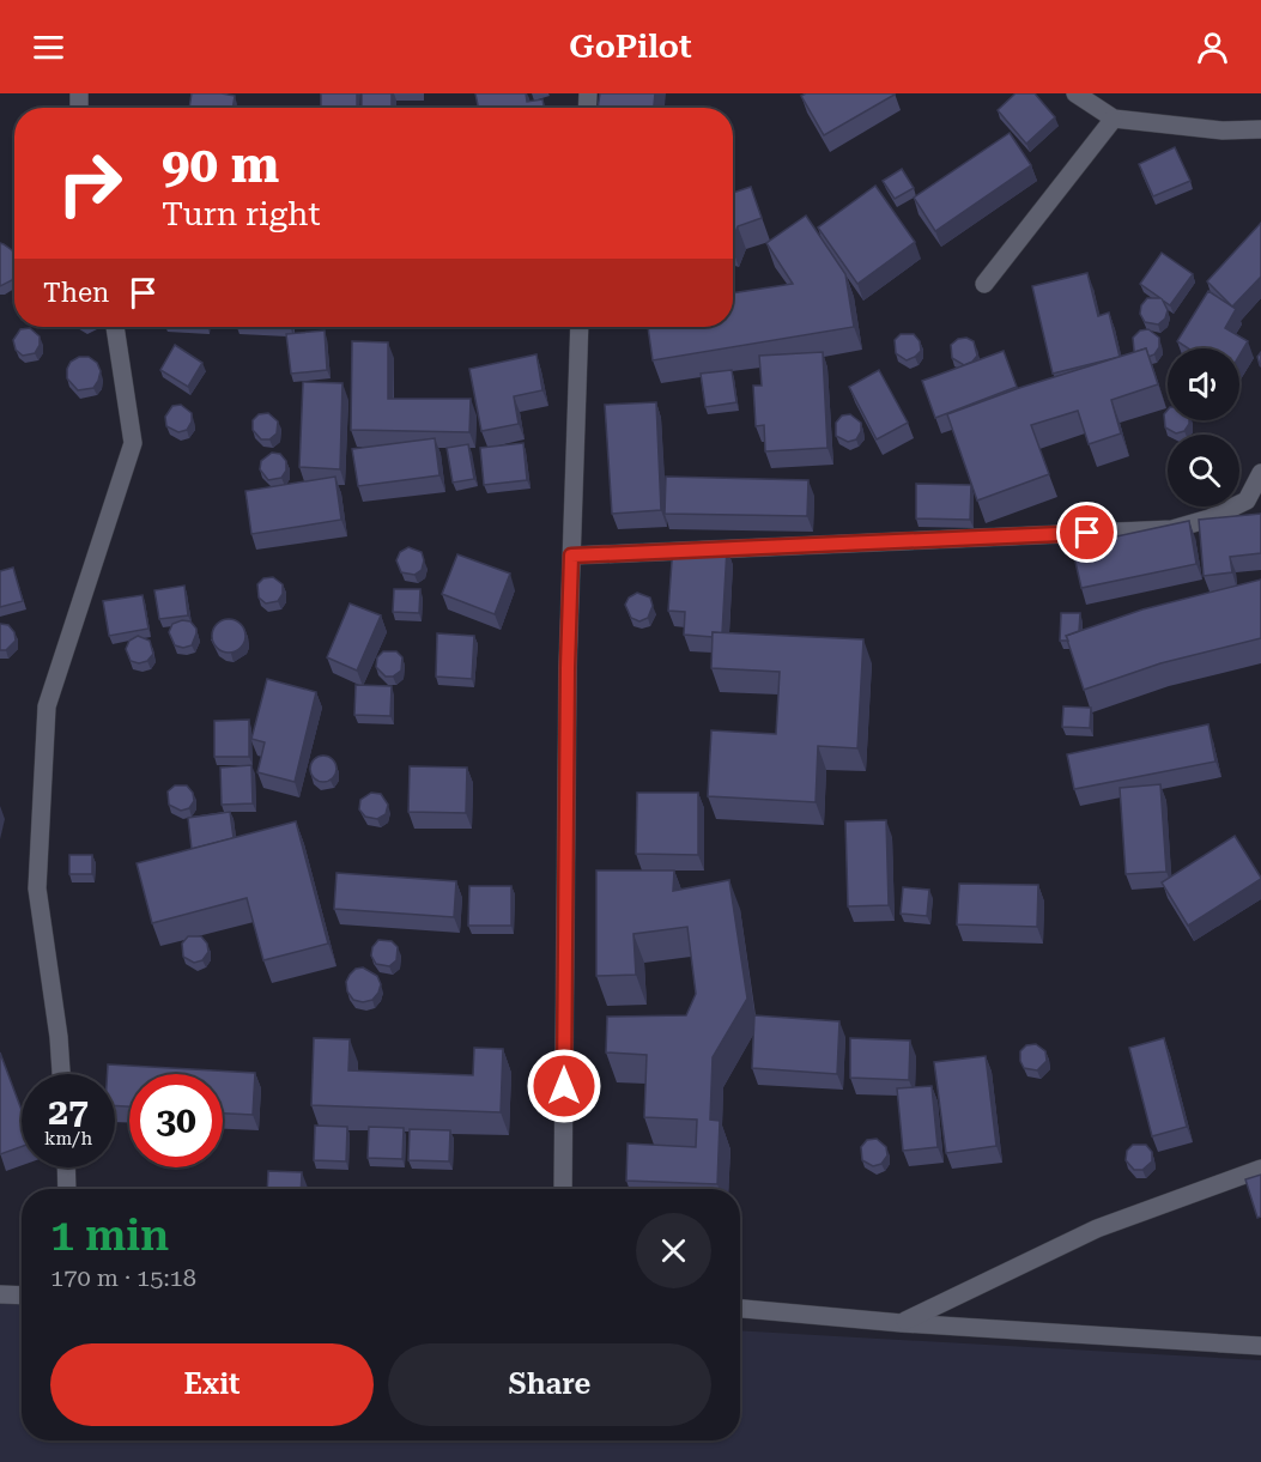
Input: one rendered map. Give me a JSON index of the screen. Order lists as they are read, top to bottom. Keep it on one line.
{"page":{"header":"GoPilot","turn":["90 m","Turn right"],"then":"Then","speed":"27 km/h","limit":"30","heading":["1 min","170 m · 15:18"],"buttons":["Exit","Share"]}}
